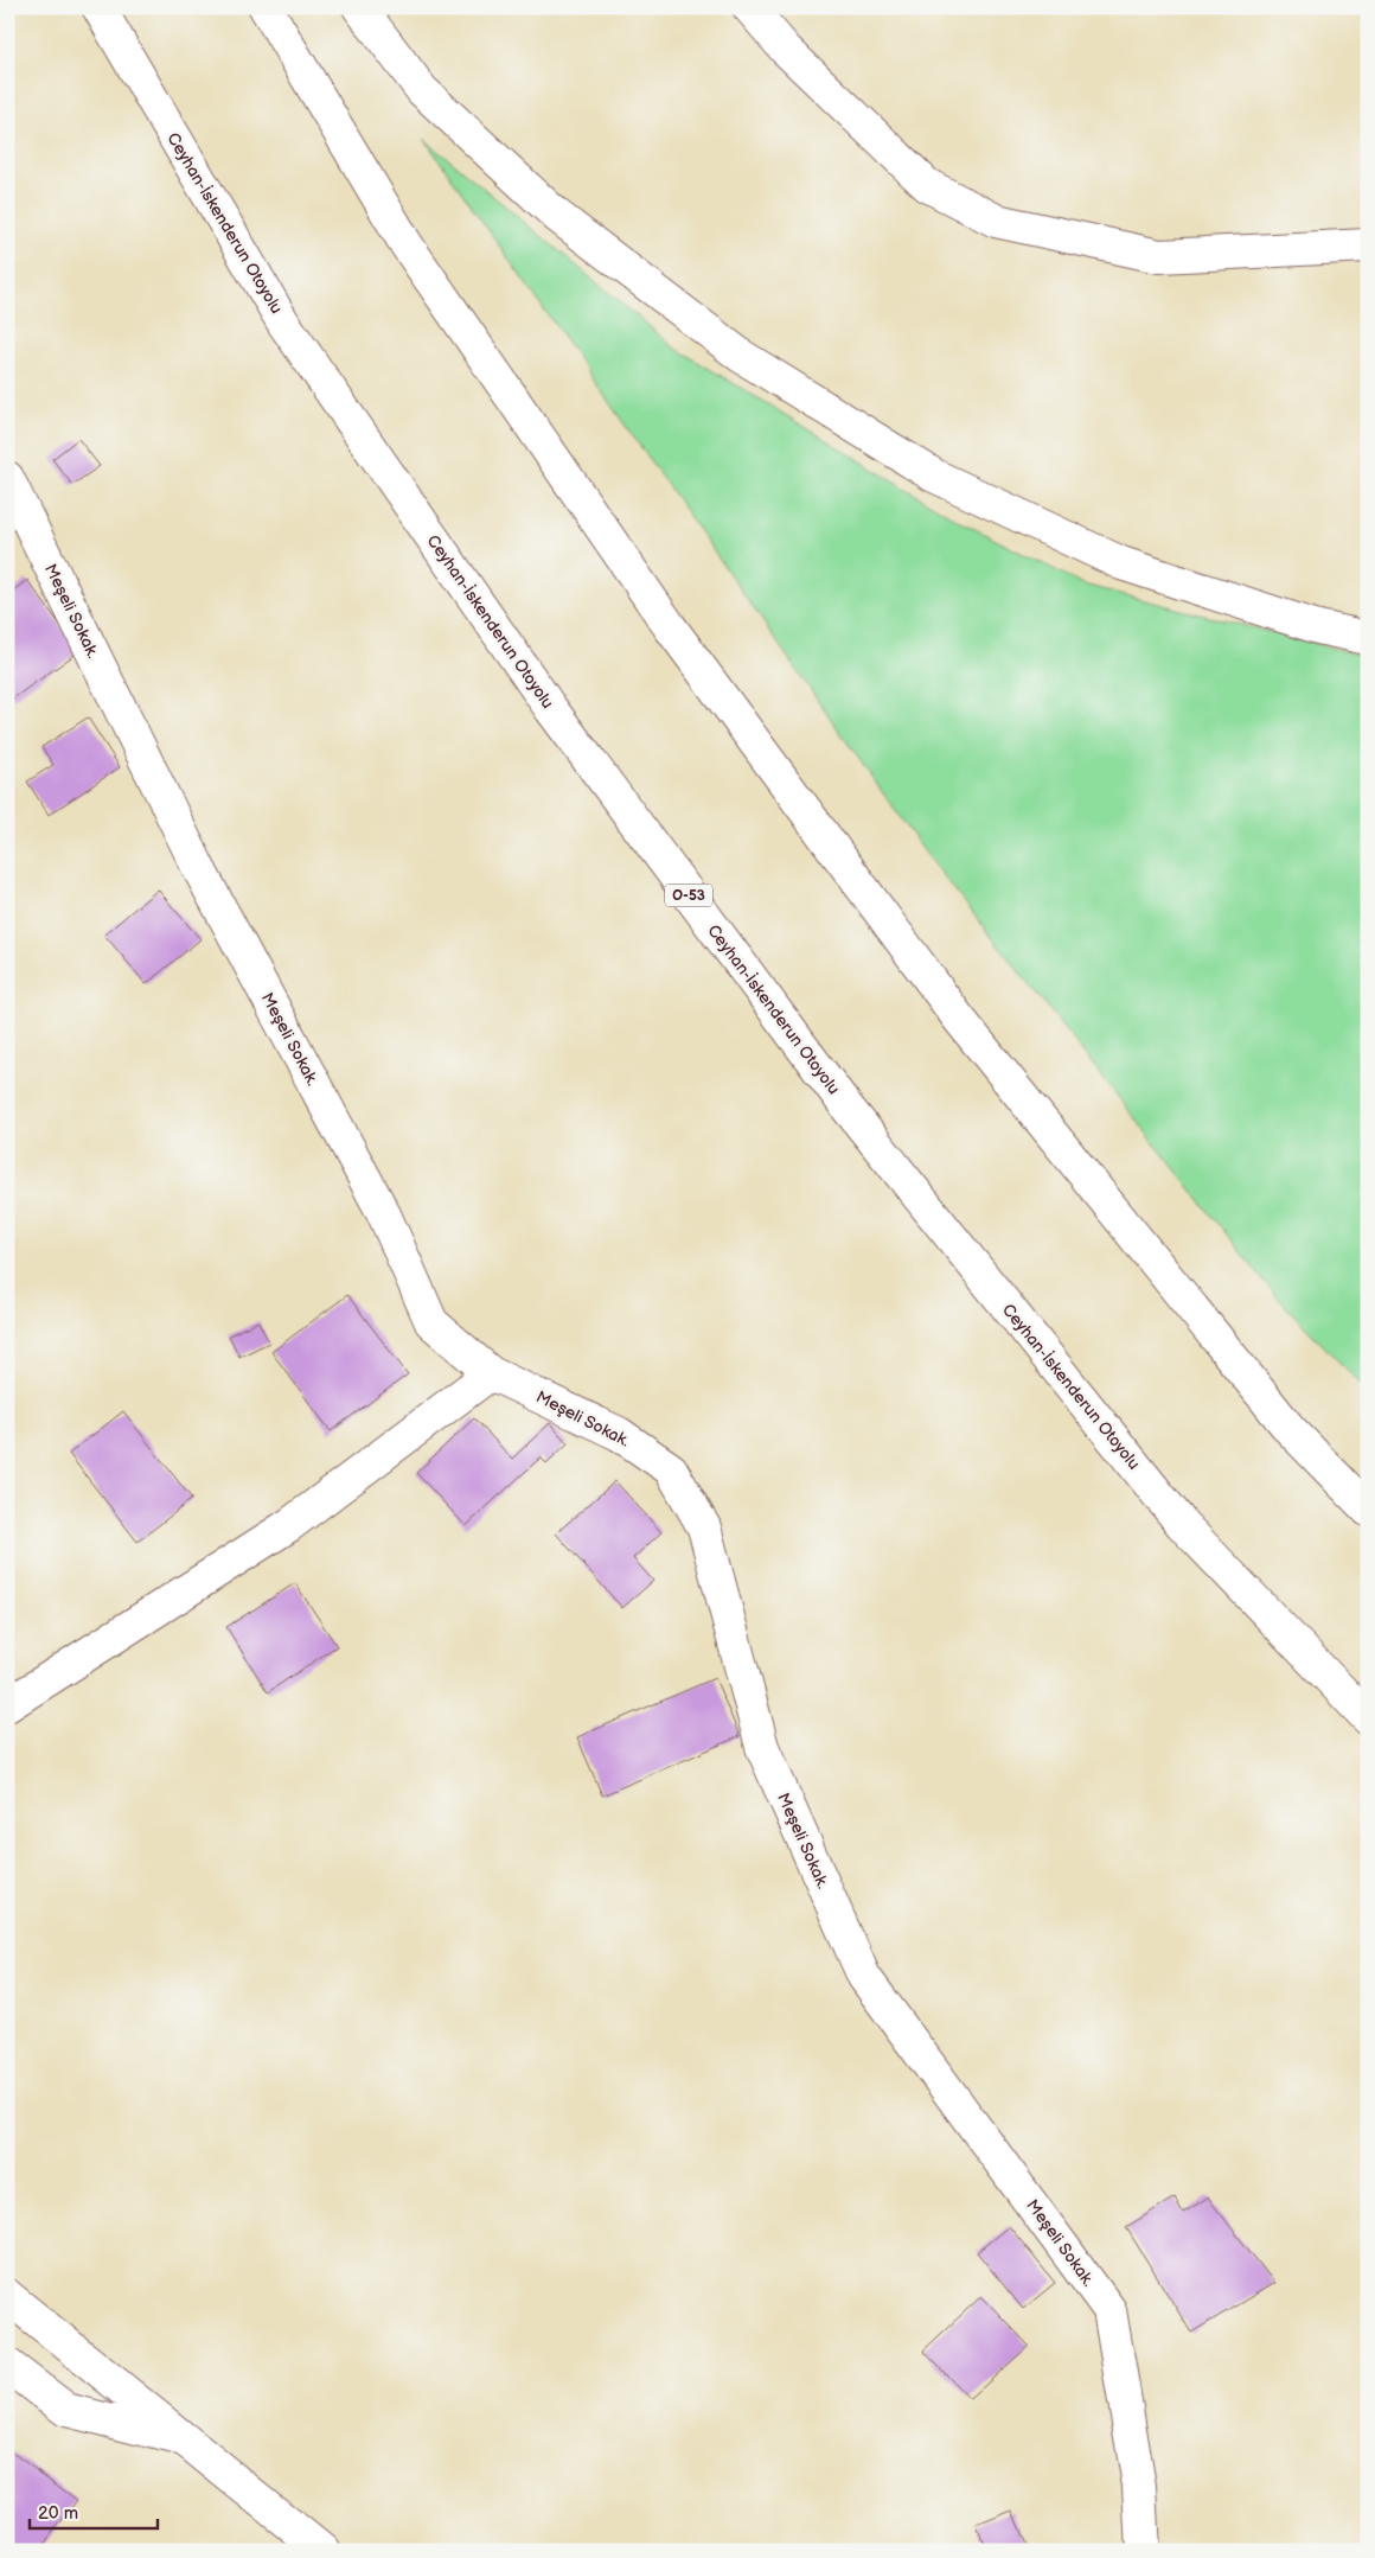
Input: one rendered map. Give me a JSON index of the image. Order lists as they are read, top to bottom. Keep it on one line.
{"streets":{"main road":["Ceyhan-İskenderun Otoyolu","Meşeli Sokak.","O-53"]},"scale_bar":"20 m"}
